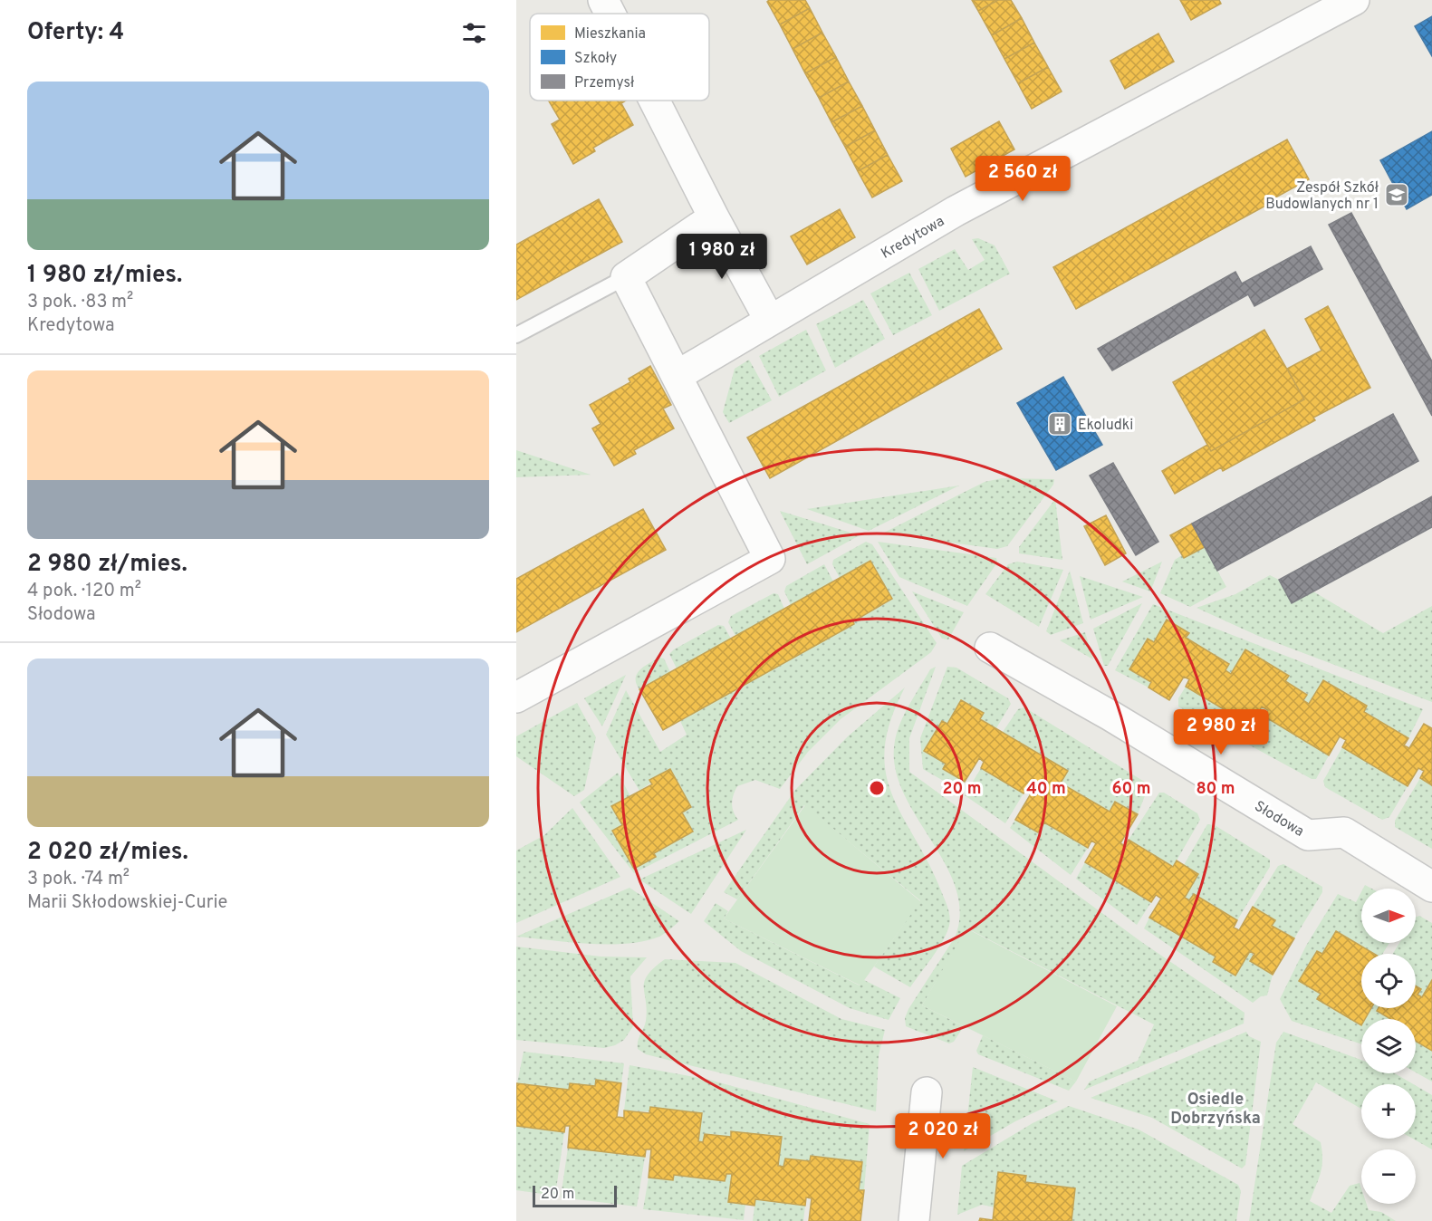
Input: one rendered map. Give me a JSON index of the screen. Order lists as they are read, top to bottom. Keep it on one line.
{"streets":{"street":["Kredytowa","Słodowa"]},"districts":["Osiedle Dobrzyńska"],"places":{"school or university":["Zespół Szkół Budowlanych nr 1"],"building":["Ekoludki"]},"legend":["Mieszkania","Szkoły","Przemysł"],"scale_bar":"20 m","north":"right","page":{"heading":"Oferty: 4","list":[{"name":"1 980 zł/mies.","note":"3 pok. · 83 m² · Kredytowa"},{"name":"2 980 zł/mies.","note":"4 pok. · 120 m² · Słodowa"},{"name":"2 020 zł/mies.","note":"3 pok. · 74 m² · Marii Skłodowskiej-Curie"}],"price":["2 560 zł","1 980 zł","2 980 zł","2 020 zł"],"map_buttons":["+","−"],"scale":"20 m"},"rings":["20 m","40 m","60 m","80 m"]}
